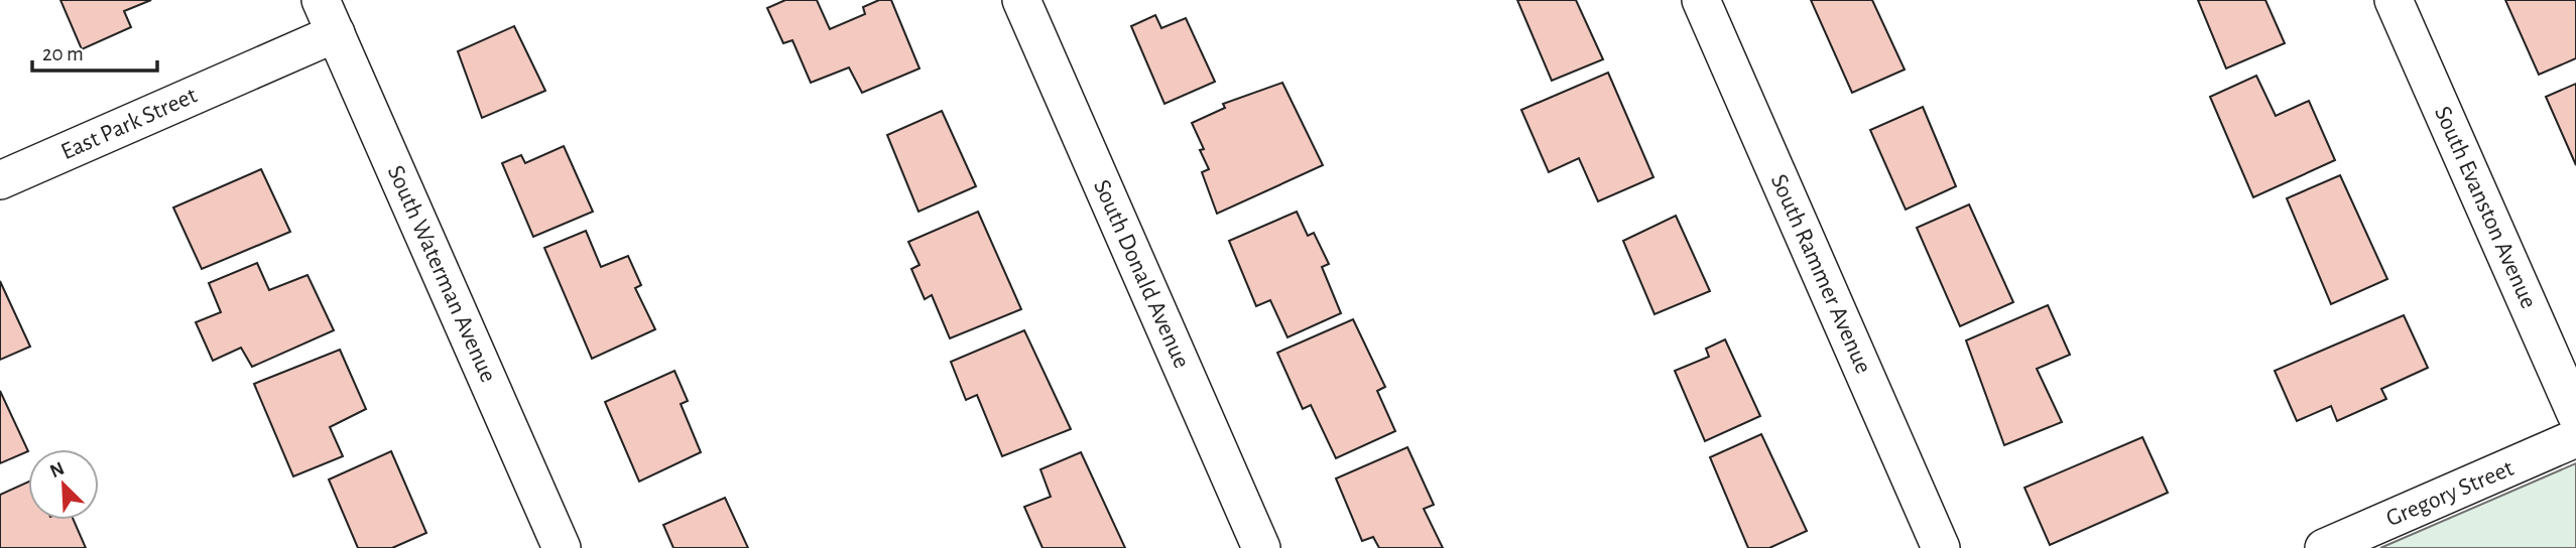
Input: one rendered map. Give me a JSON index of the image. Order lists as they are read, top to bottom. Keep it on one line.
{"streets":{"street":["East Park Street","South Evanston Avenue","South Waterman Avenue","South Donald Avenue","South Rammer Avenue","Gregory Street"]},"crossings":[["East Park Street","South Waterman Avenue"]],"scale_bar":"20 m","north":"top left"}
